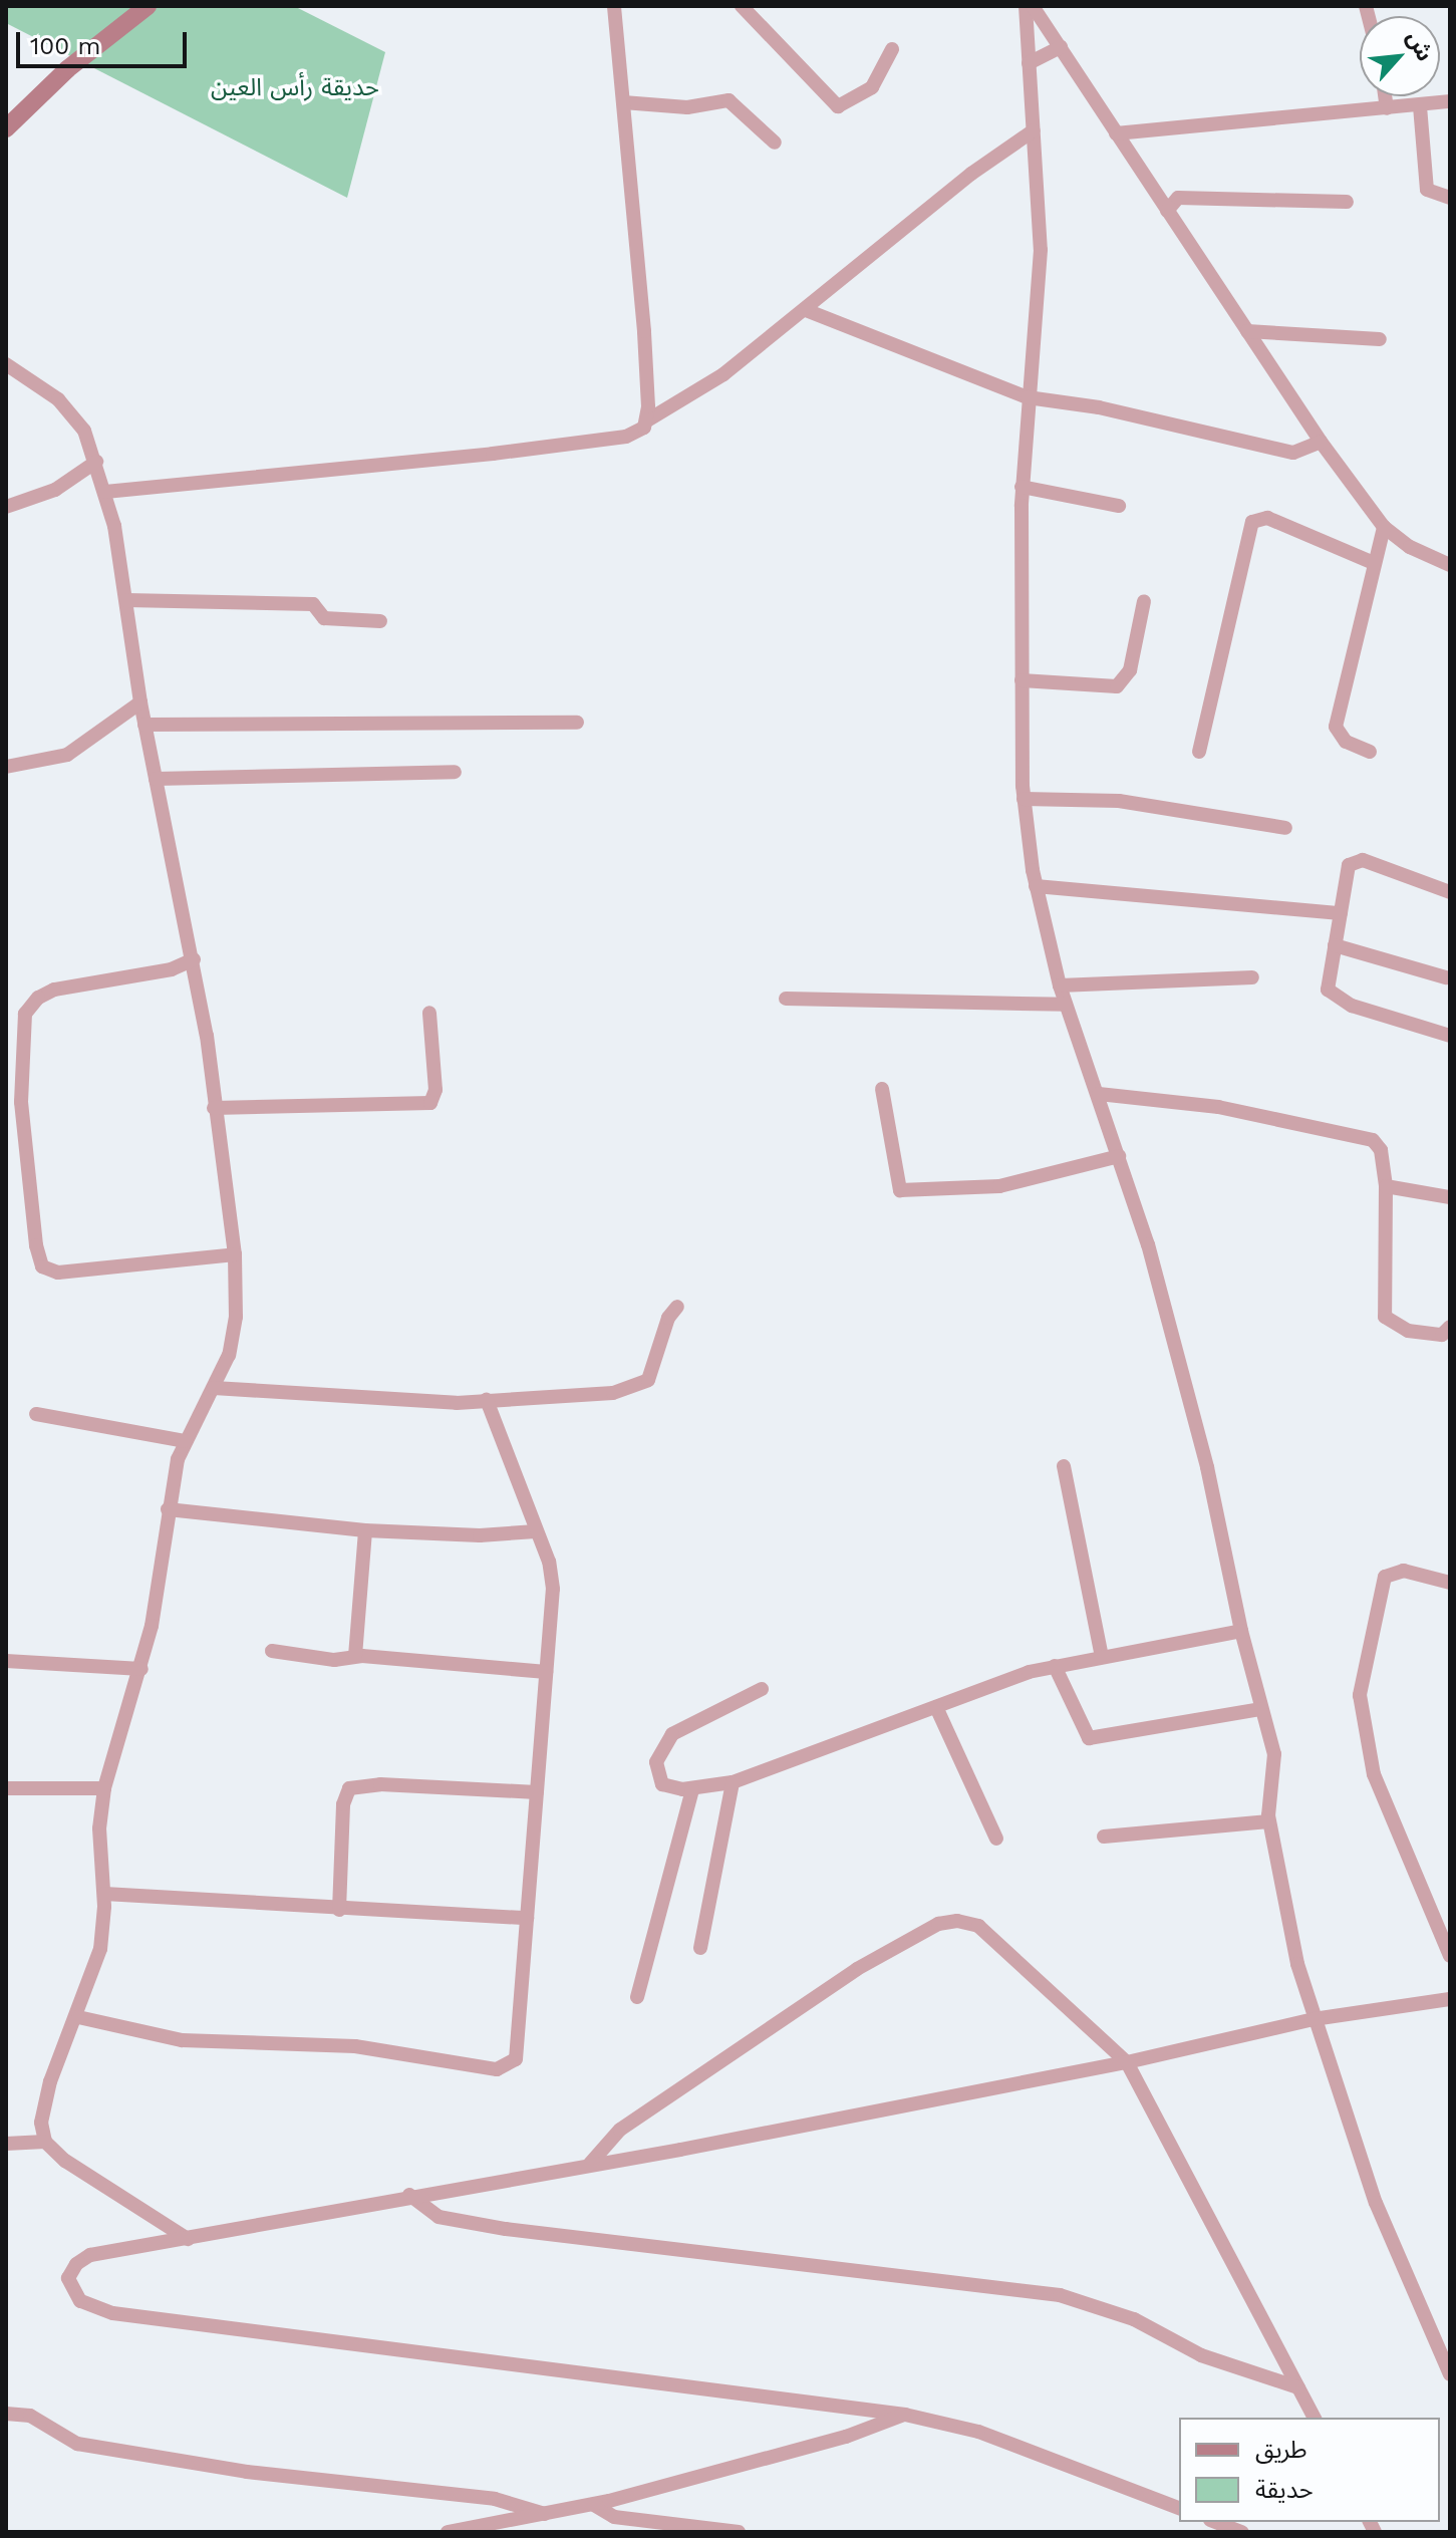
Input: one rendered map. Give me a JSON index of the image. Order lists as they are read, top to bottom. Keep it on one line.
{"parks":["حديقة رأس العين"],"legend":["طريق","حديقة"],"scale_bar":"100 m","north":"top right"}
